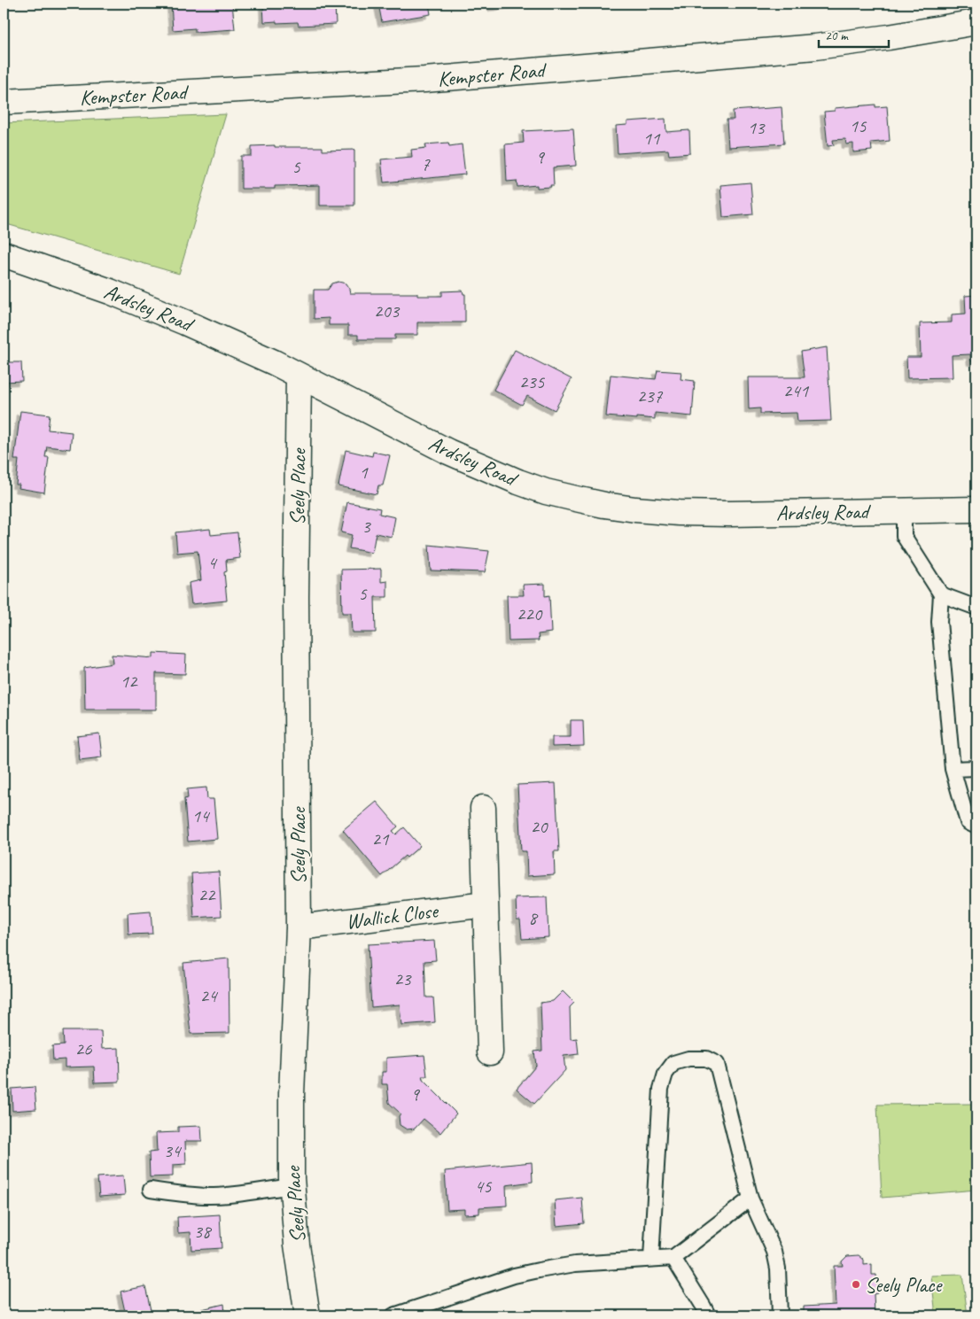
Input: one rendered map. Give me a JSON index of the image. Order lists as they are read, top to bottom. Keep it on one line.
{"streets":{"street":["Kempster Road","Ardsley Road","Seely Place","Wallick Close"]},"crossings":[["Ardsley Road","Seely Place"],["Seely Place","Wallick Close"]],"places":["Seely Place"],"house_numbers":["15","13","11","9","7","5","203","235","241","237","1","3","4","5","220","12","14","20","21","22","8","23","24","26","9","34","45","38"],"scale_bar":"20 m"}
